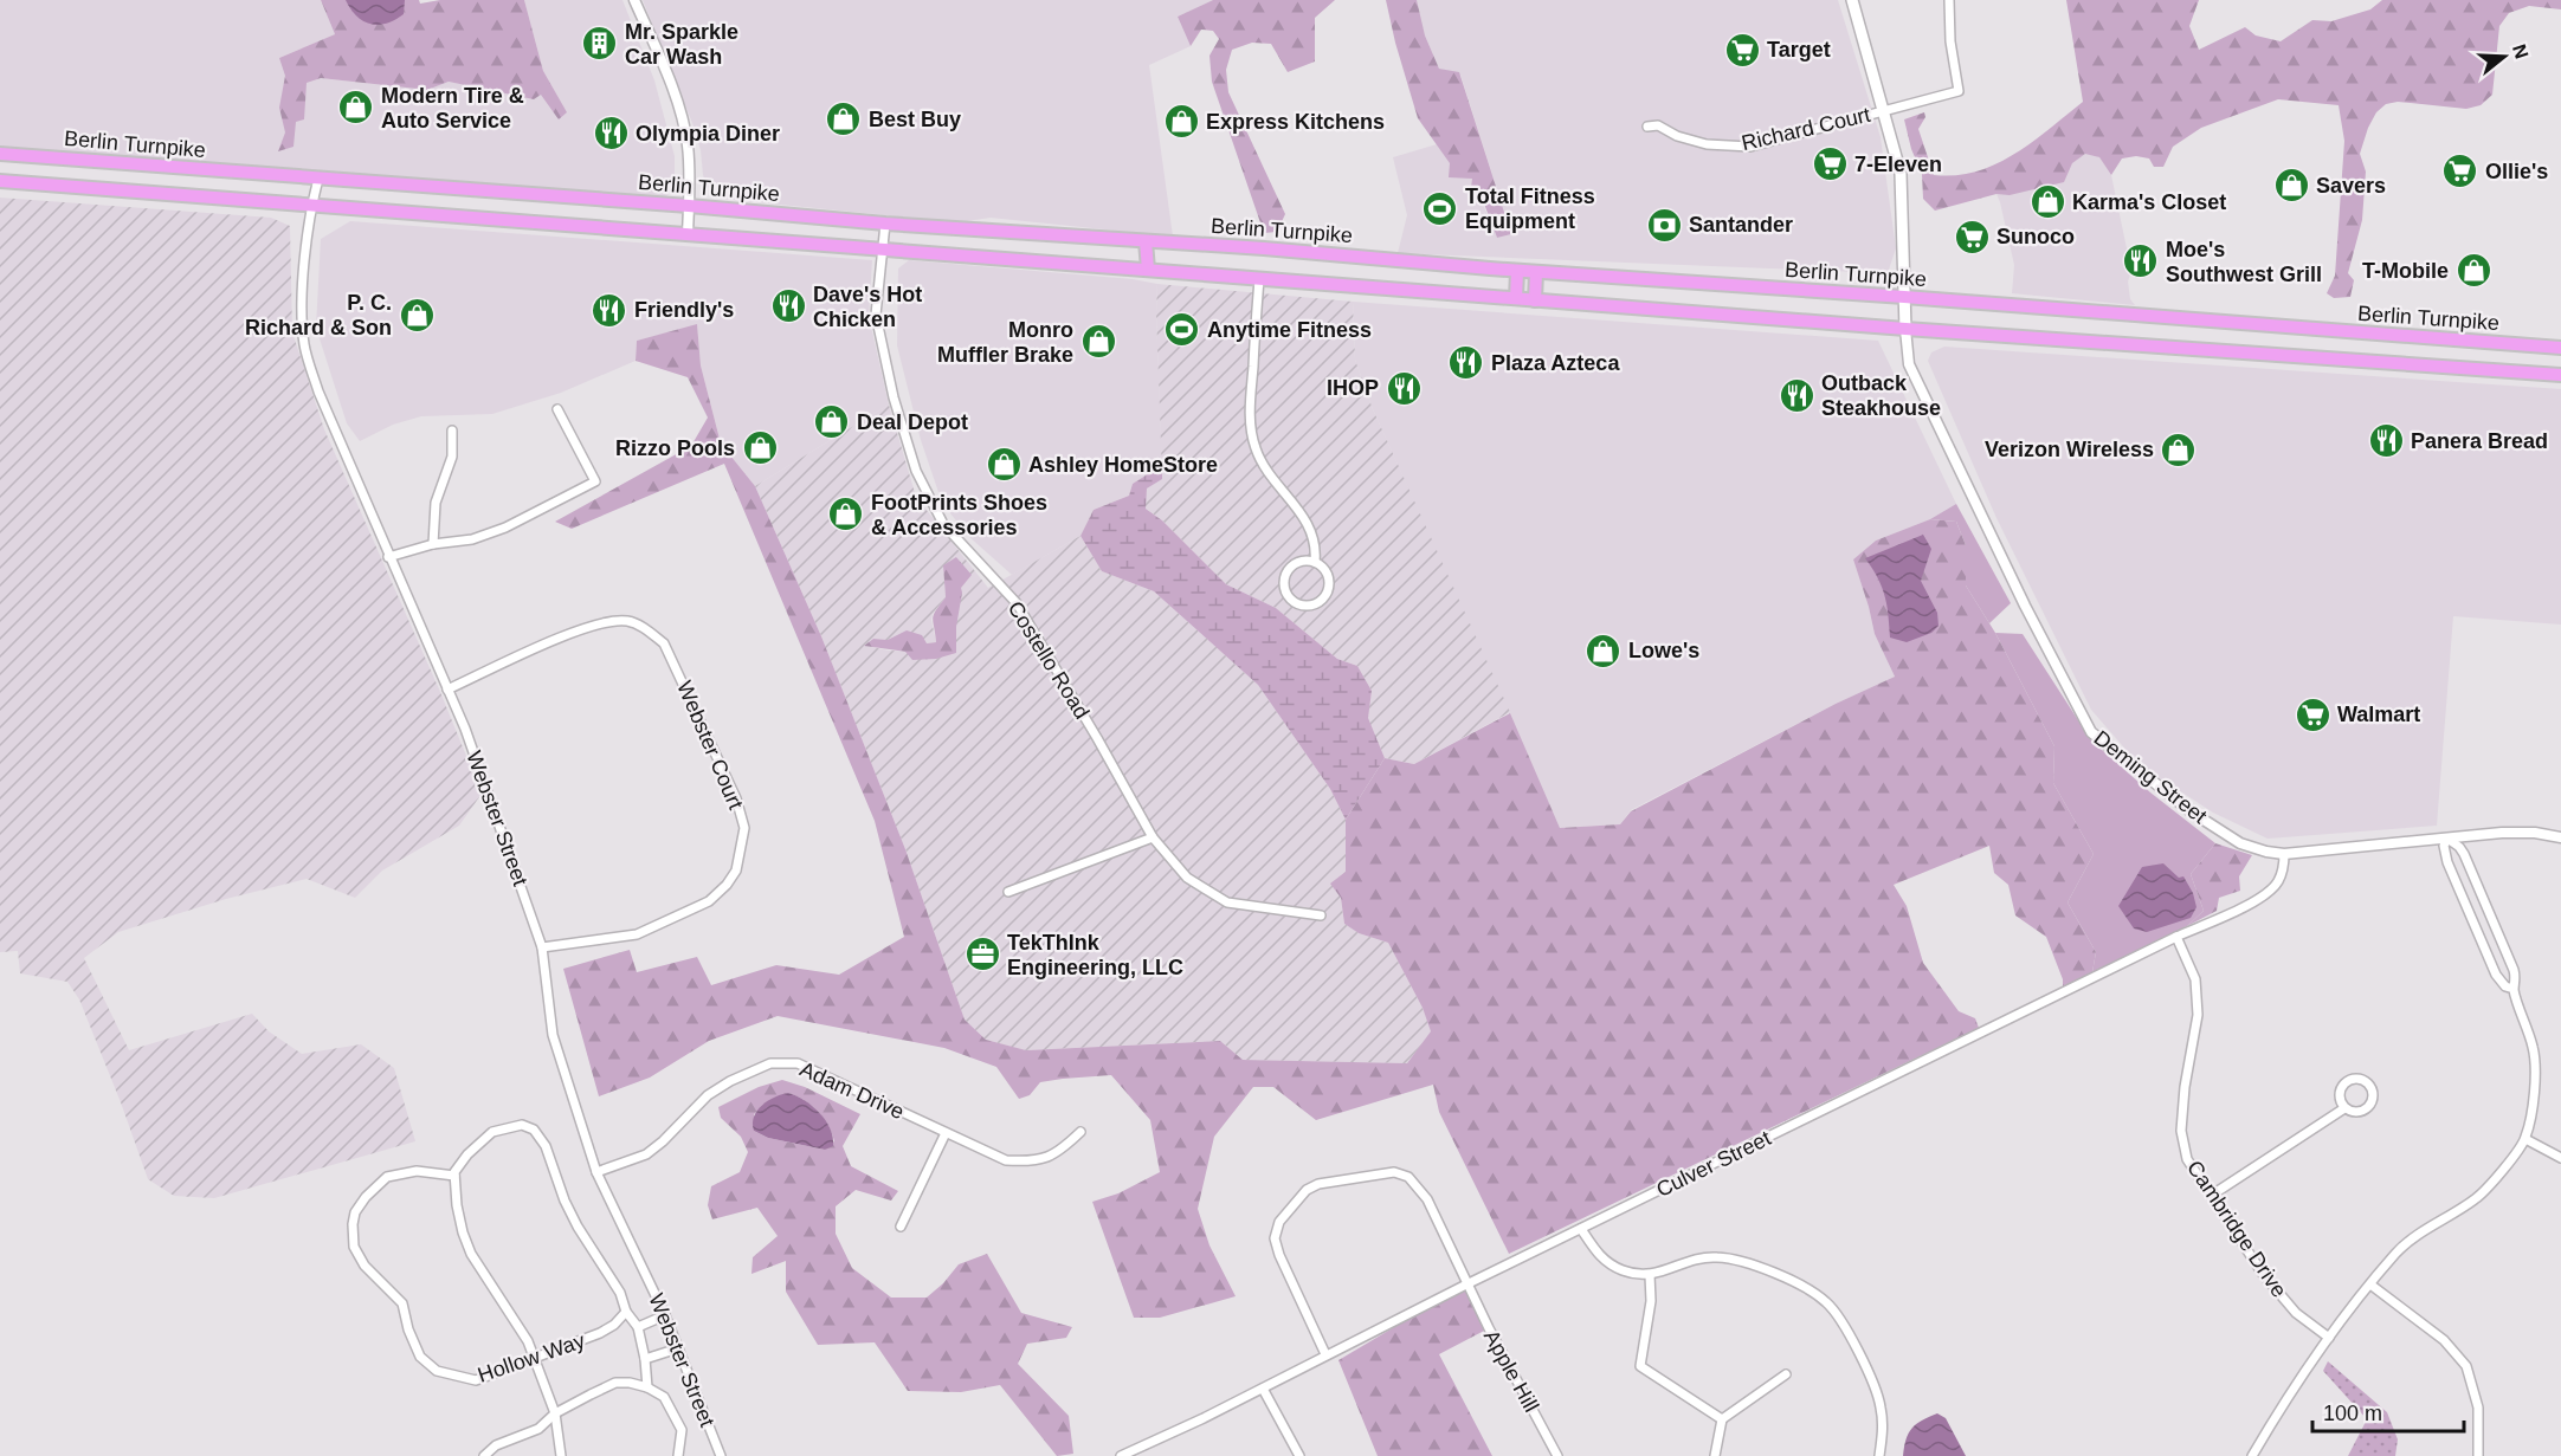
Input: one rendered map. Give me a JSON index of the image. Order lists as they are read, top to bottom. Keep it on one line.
{"streets":{"highway":["Berlin Turnpike"],"street":["Richard Court","Costello Road","Webster Court","Deming Street","Webster Street","Adam Drive","Culver Street","Cambridge Drive","Hollow Way","Apple Hill"]},"crossings":[["Berlin Turnpike","Costello Road"],["Berlin Turnpike","Webster Street"],["Webster Court","Webster Street"],["Deming Street","Culver Street"],["Webster Street","Adam Drive"],["Culver Street","Cambridge Drive"],["Culver Street","Apple Hill"]],"places":{"building":["Mr. Sparkle Car Wash"],"supermarket":["Target","7-Eleven","Ollie's","Sunoco","Walmart"],"shop":["Modern Tire & Auto Service","Best Buy","Express Kitchens","Savers","Karma's Closet","T-Mobile","P. C. Richard & Son","Monro Muffler Brake","Deal Depot","Rizzo Pools","Verizon Wireless","Ashley HomeStore","FootPrints Shoes & Accessories","Lowe's"],"restaurant":["Olympia Diner","Moe's Southwest Grill","Dave's Hot Chicken","Friendly's","Plaza Azteca","IHOP","Outback Steakhouse","Panera Bread"],"sports":["Total Fitness Equipment","Anytime Fitness"],"bank":["Santander"],"office":["TekThInk Engineering, LLC"]},"scale_bar":"100 m","north":"right"}
